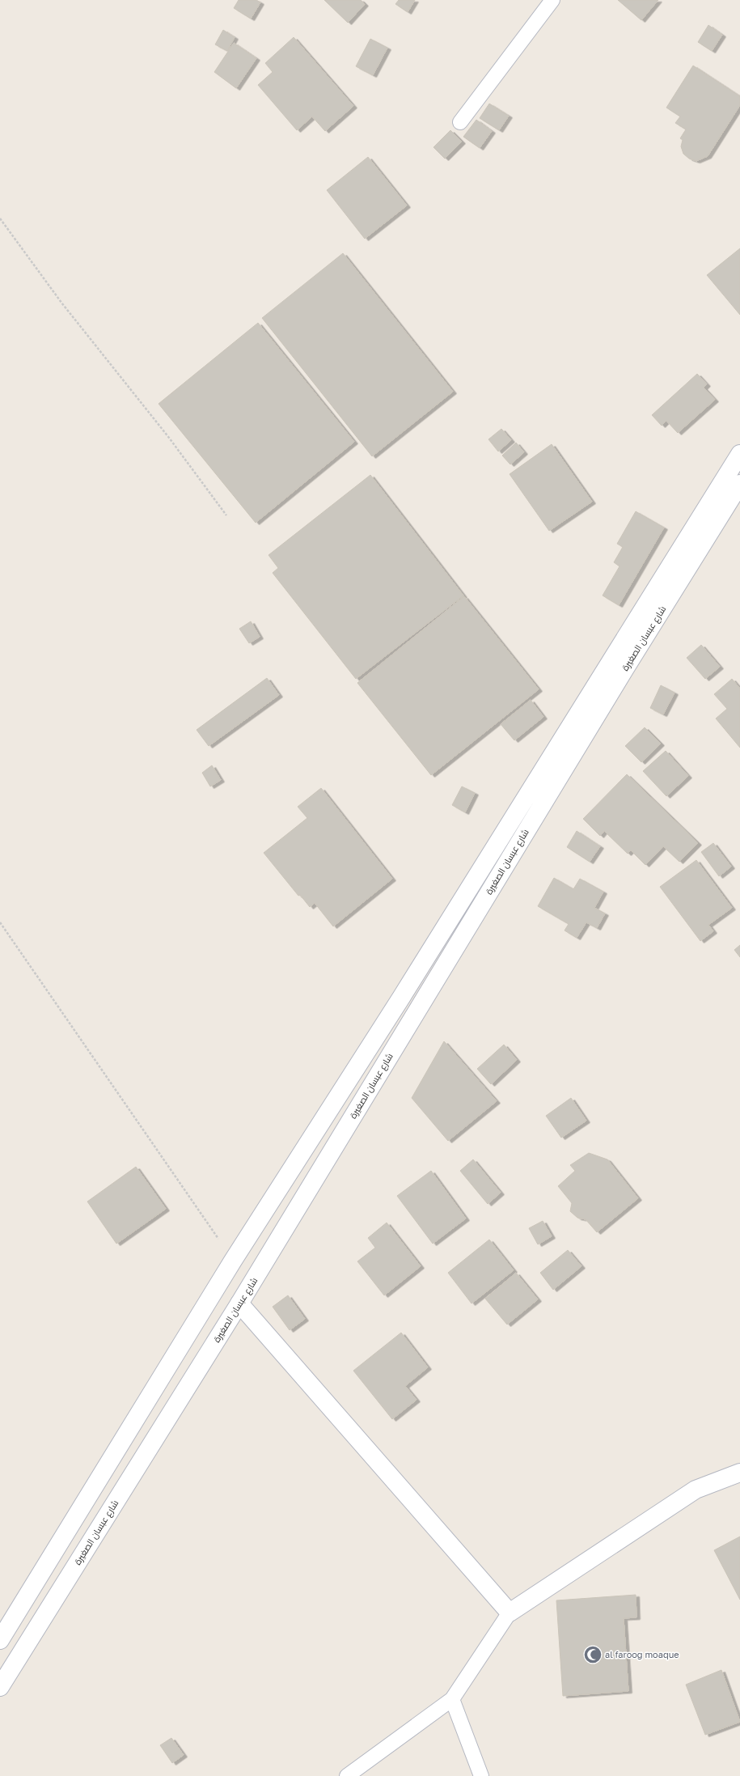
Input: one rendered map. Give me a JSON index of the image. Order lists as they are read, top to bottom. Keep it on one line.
{"streets":{"street":["شارع عبسان الصغيرة"]},"places":{"mosque":["al faroog moaque"]}}
